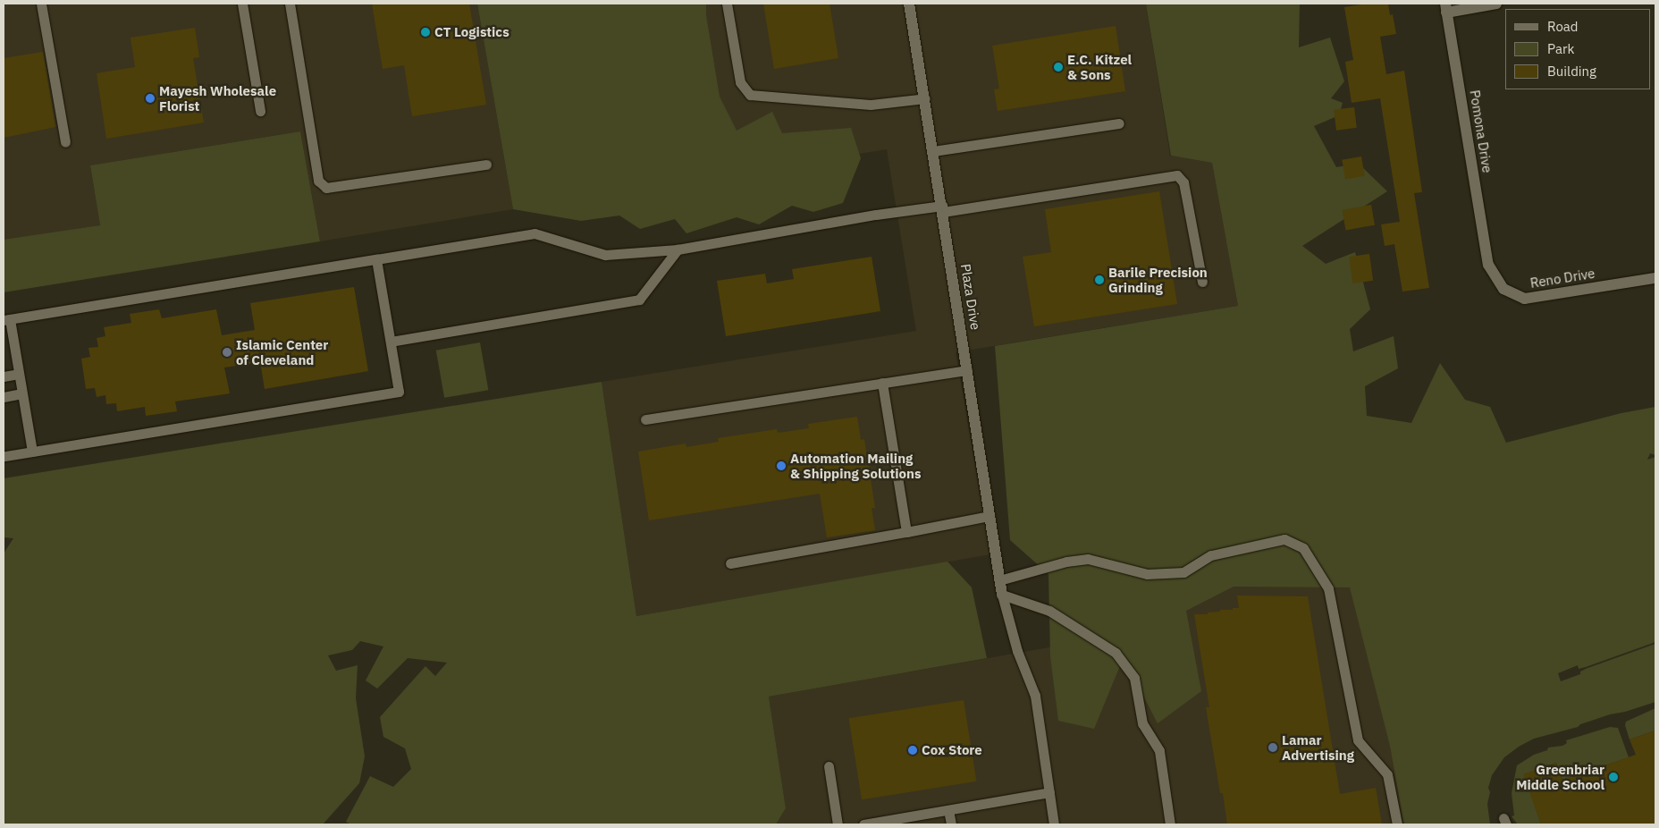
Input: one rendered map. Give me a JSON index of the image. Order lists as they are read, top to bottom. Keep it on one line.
{"streets":{"street":["Pomona Drive","Reno Drive","Plaza Drive"]},"crossings":[["Pomona Drive","Reno Drive"]],"places":["CT Logistics","E.C. Kitzel & Sons","Mayesh Wholesale Florist","Barile Precision Grinding","Islamic Center of Cleveland","Automation Mailing & Shipping Solutions","Lamar Advertising","Cox Store","Greenbriar Middle School"],"legend":["Road","Park","Building"]}
